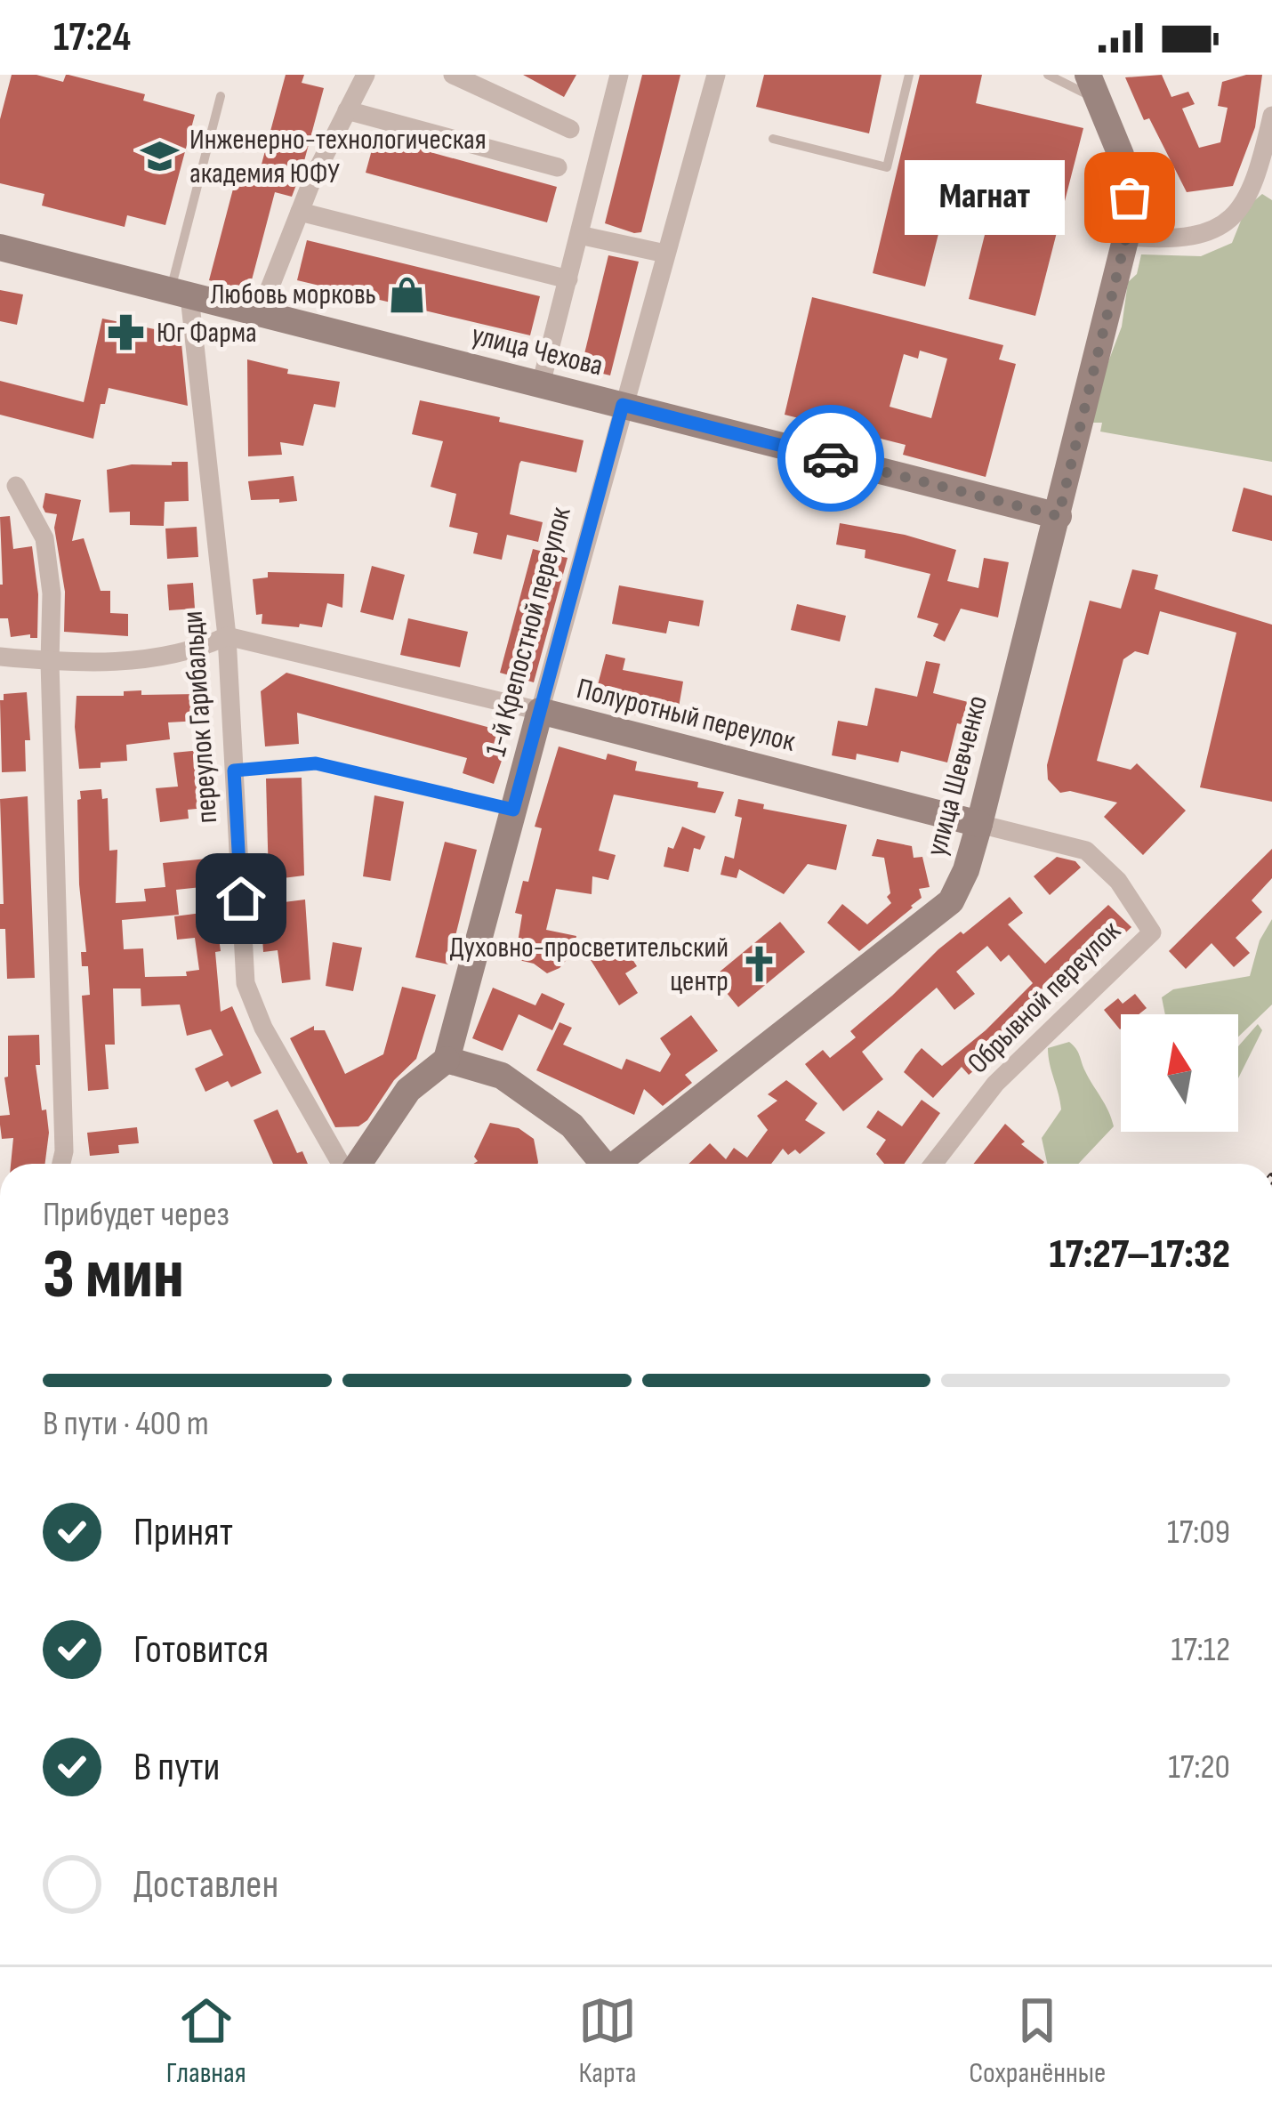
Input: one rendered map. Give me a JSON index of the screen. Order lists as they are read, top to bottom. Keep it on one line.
{"streets":{"street":["улица Чехова","1-й Крепостной переулок","Полуротный переулок","переулок Гарибальди","улица Шевченко","Обрывной переулок"]},"crossings":[["улица Чехова","1-й Крепостной переулок"],["улица Чехова","переулок Гарибальди"],["улица Чехова","улица Шевченко"],["1-й Крепостной переулок","Полуротный переулок"],["Полуротный переулок","переулок Гарибальди"],["Полуротный переулок","улица Шевченко"],["Полуротный переулок","Обрывной переулок"],["улица Шевченко","Обрывной переулок"]],"places":{"school or university":["Инженерно-технологическая академия ЮФУ"],"other":["Магнат"],"shop":["Любовь морковь"],"pharmacy":["Юг Фарма"],"church":["Духовно-просветительский центр"]},"north":"top","page":{"status":"17:24","bubble":"Магнат","heading":["3 мин","Прибудет через","17:27–17:32"],"bar":"В пути · 400 m","list":[["Принят","17:09"],["Готовится","17:12"],["В пути","17:20"],"Доставлен"],"tabs":["Главная","Карта","Сохранённые"]}}
